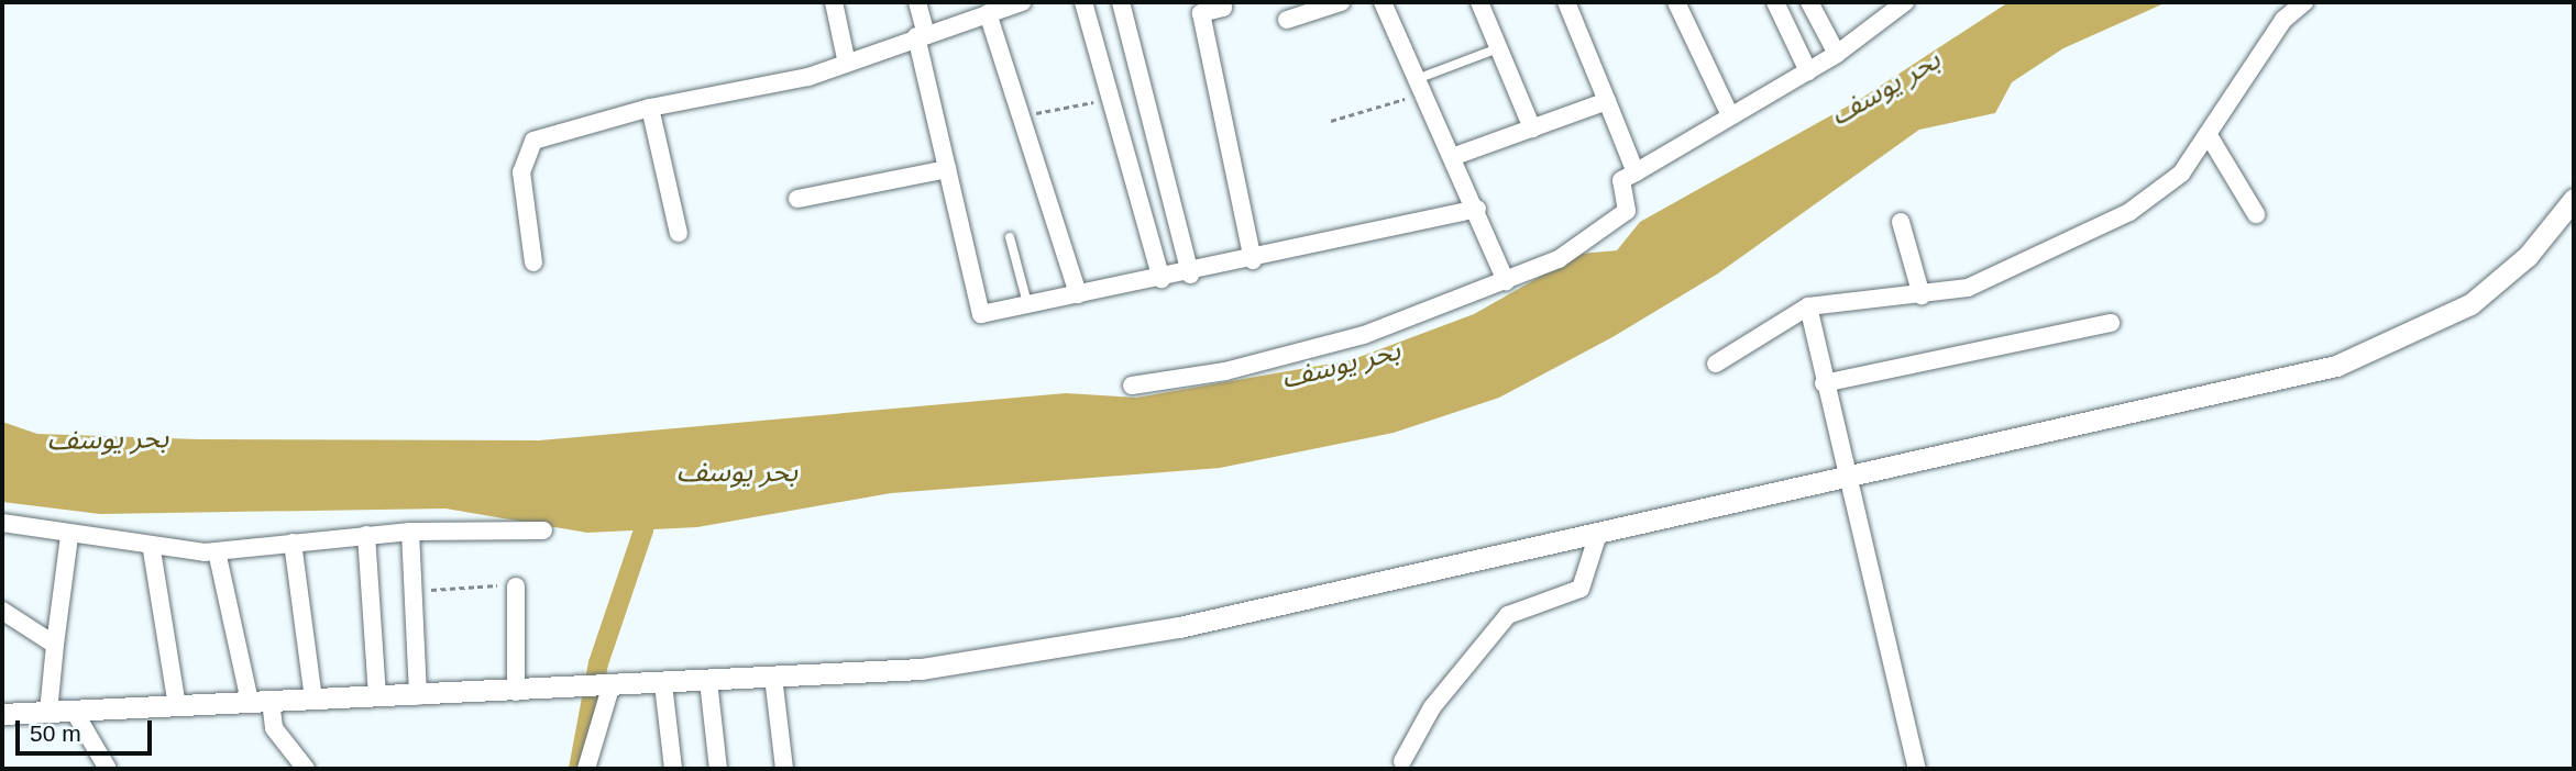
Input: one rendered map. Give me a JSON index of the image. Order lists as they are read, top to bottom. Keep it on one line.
{"water":["بحر يوسف"],"scale_bar":"50 m"}
